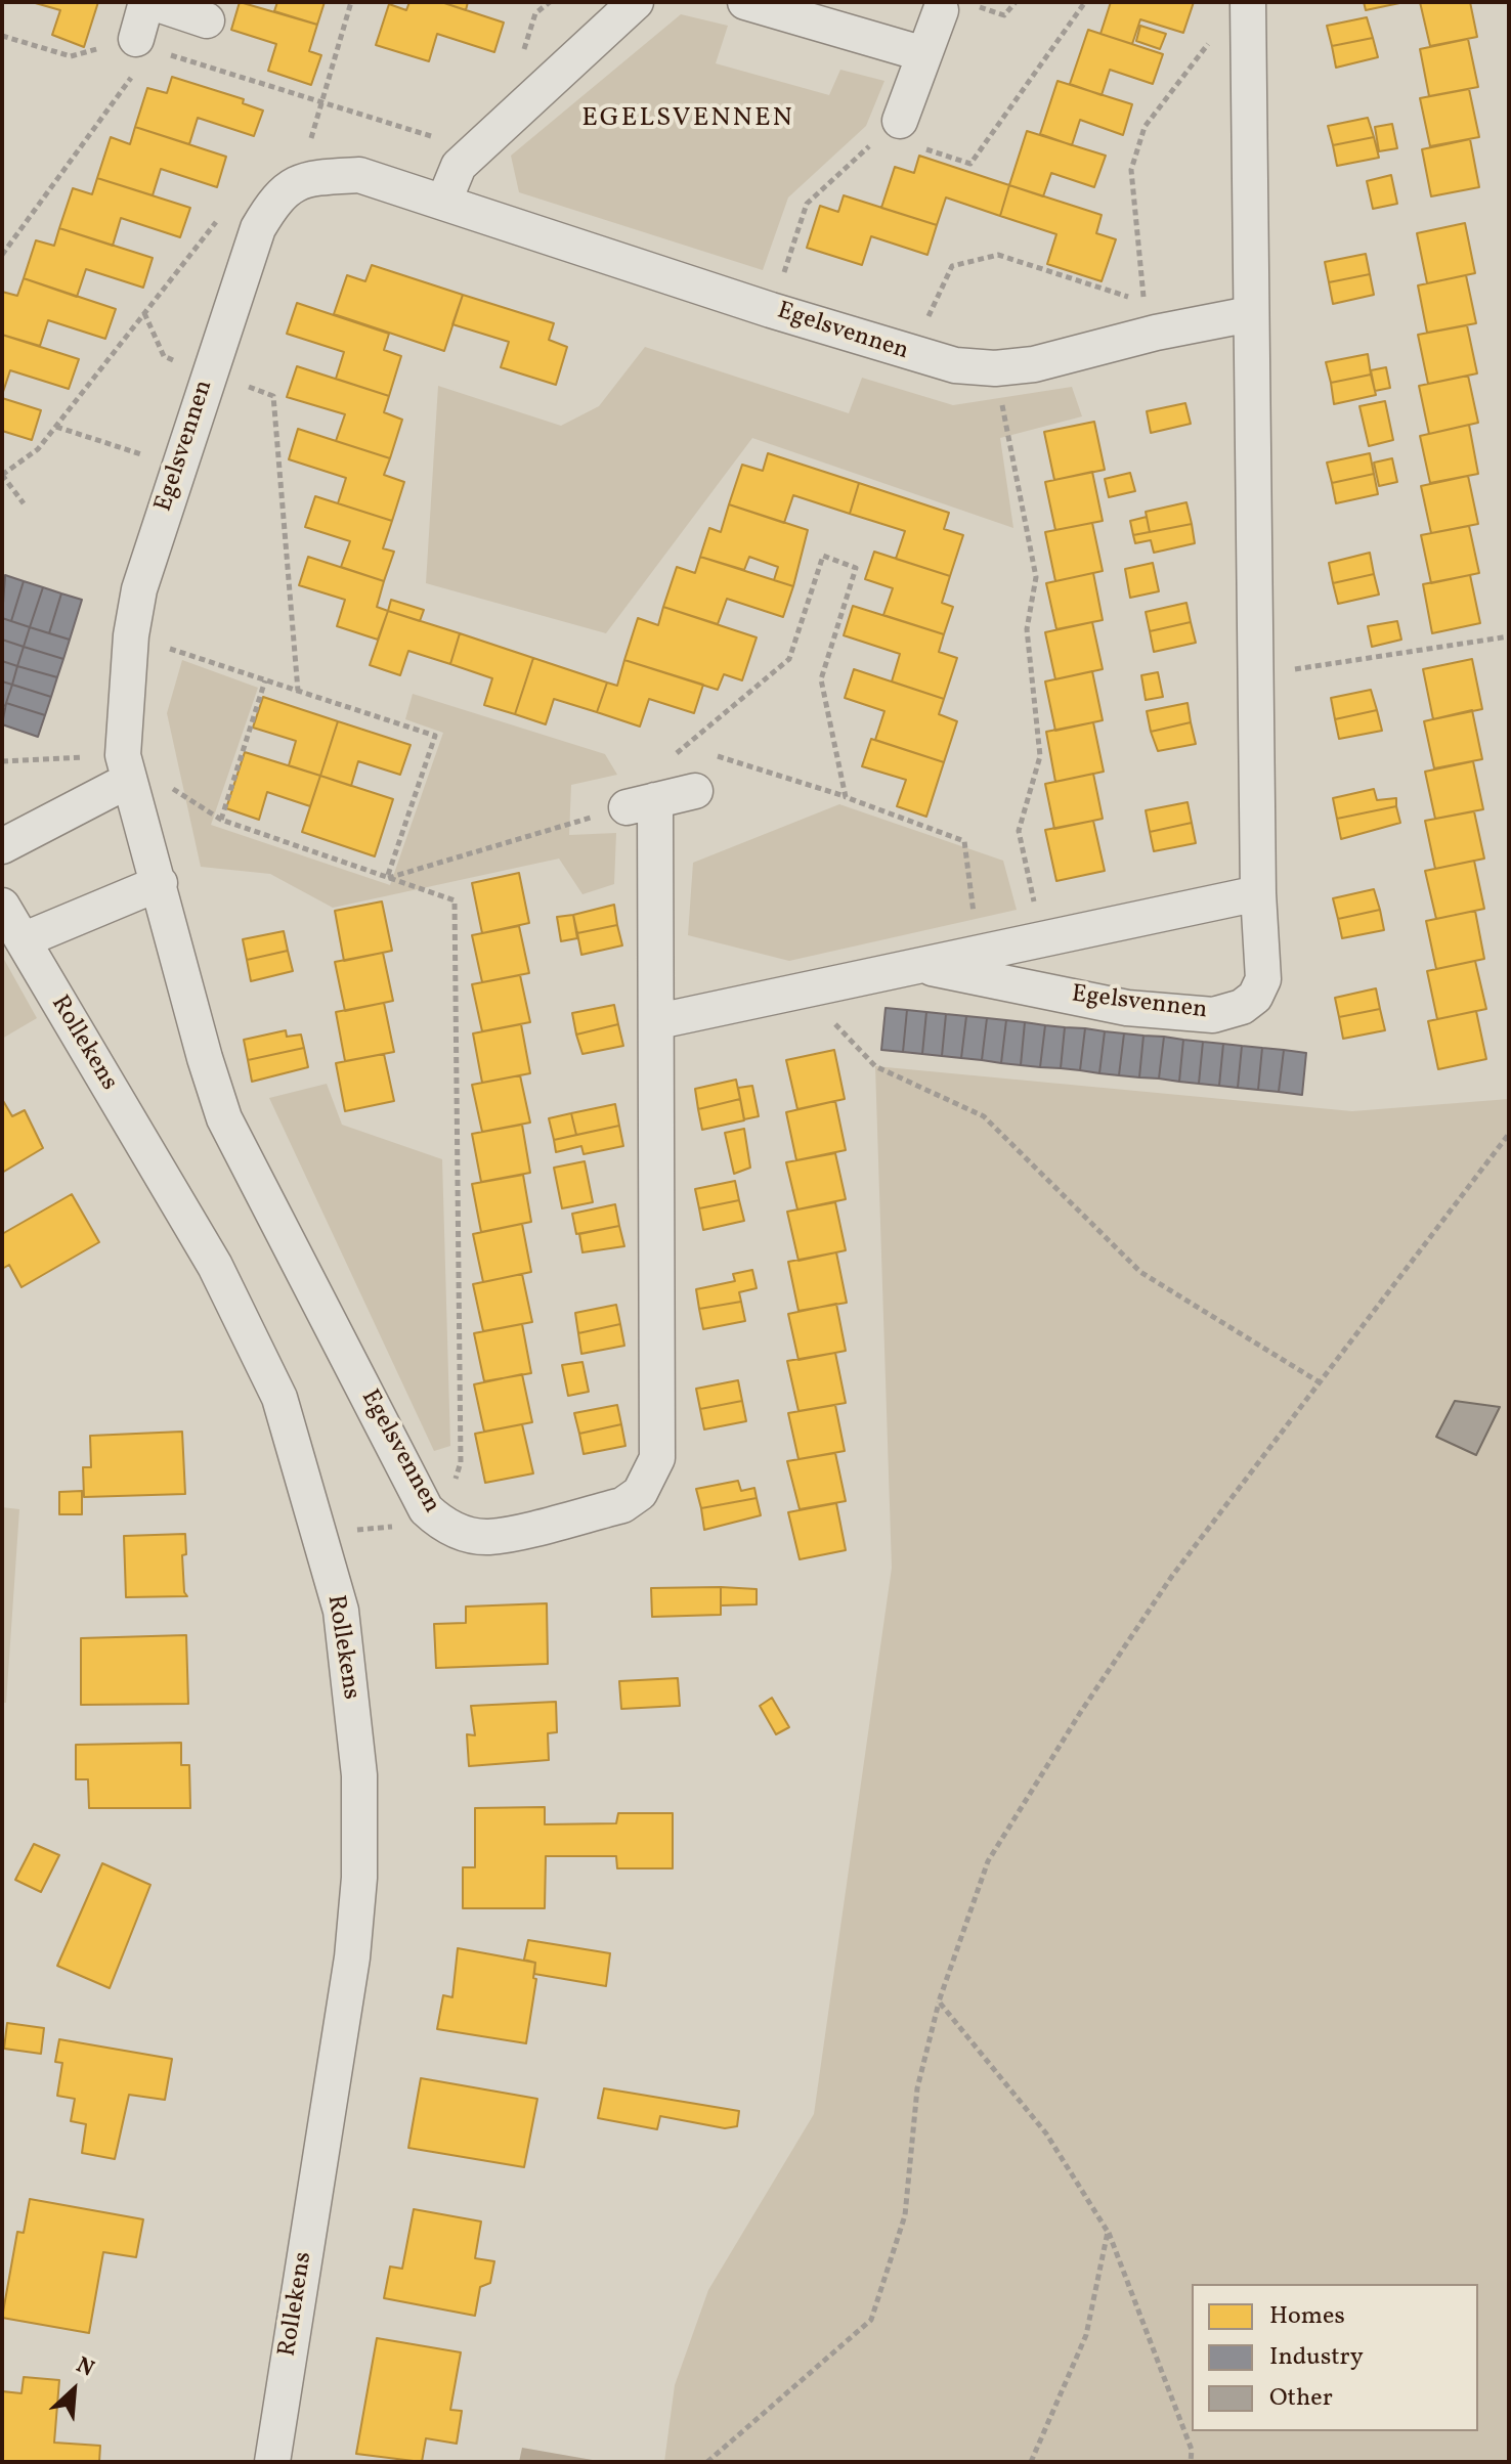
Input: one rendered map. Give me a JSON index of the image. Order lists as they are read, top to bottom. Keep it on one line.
{"streets":{"street":["Egelsvennen","Rollekens"]},"districts":["EGELSVENNEN"],"legend":["Homes","Industry","Other"],"north":"top right"}
